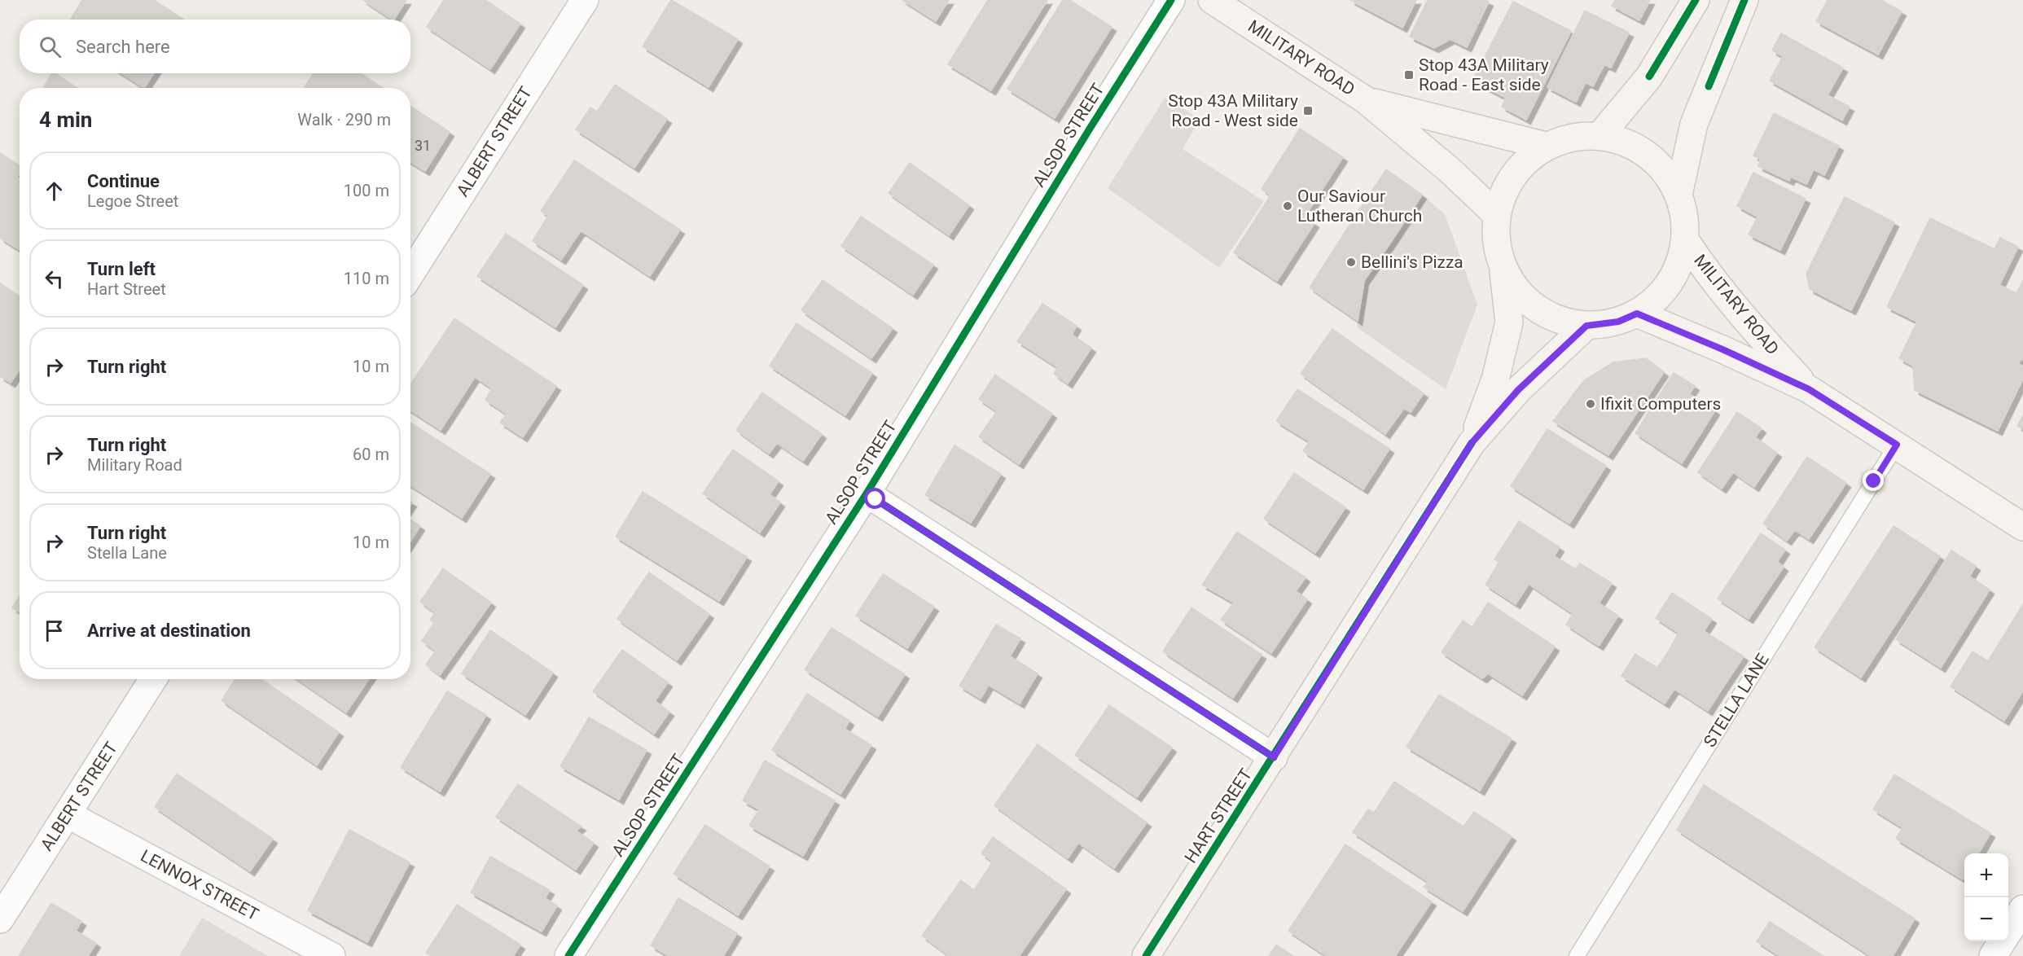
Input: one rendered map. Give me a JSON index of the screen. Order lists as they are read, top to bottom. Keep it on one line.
{"streets":{"main road":["MILITARY ROAD","HART STREET"],"street":["ALSOP STREET","ALBERT STREET","LENNOX STREET"],"lane":["STELLA LANE"]},"crossings":[["MILITARY ROAD","STELLA LANE"],["ALBERT STREET","LENNOX STREET"]],"places":{"transit":["Stop 43A Military Road - East side","Stop 43A Military Road - West side"],"other":["Our Saviour Lutheran Church","Bellini's Pizza","Ifixit Computers"]},"house_numbers":["31"],"page":{"search":"Search here","heading":["4 min","Walk · 290 m"],"list":[["Continue","Legoe Street","100 m"],["Turn left","Hart Street","110 m"],["Turn right","10 m"],["Turn right","Military Road","60 m"],["Turn right","Stella Lane","10 m"],"Arrive at destination"],"map_buttons":["+","−"]}}
